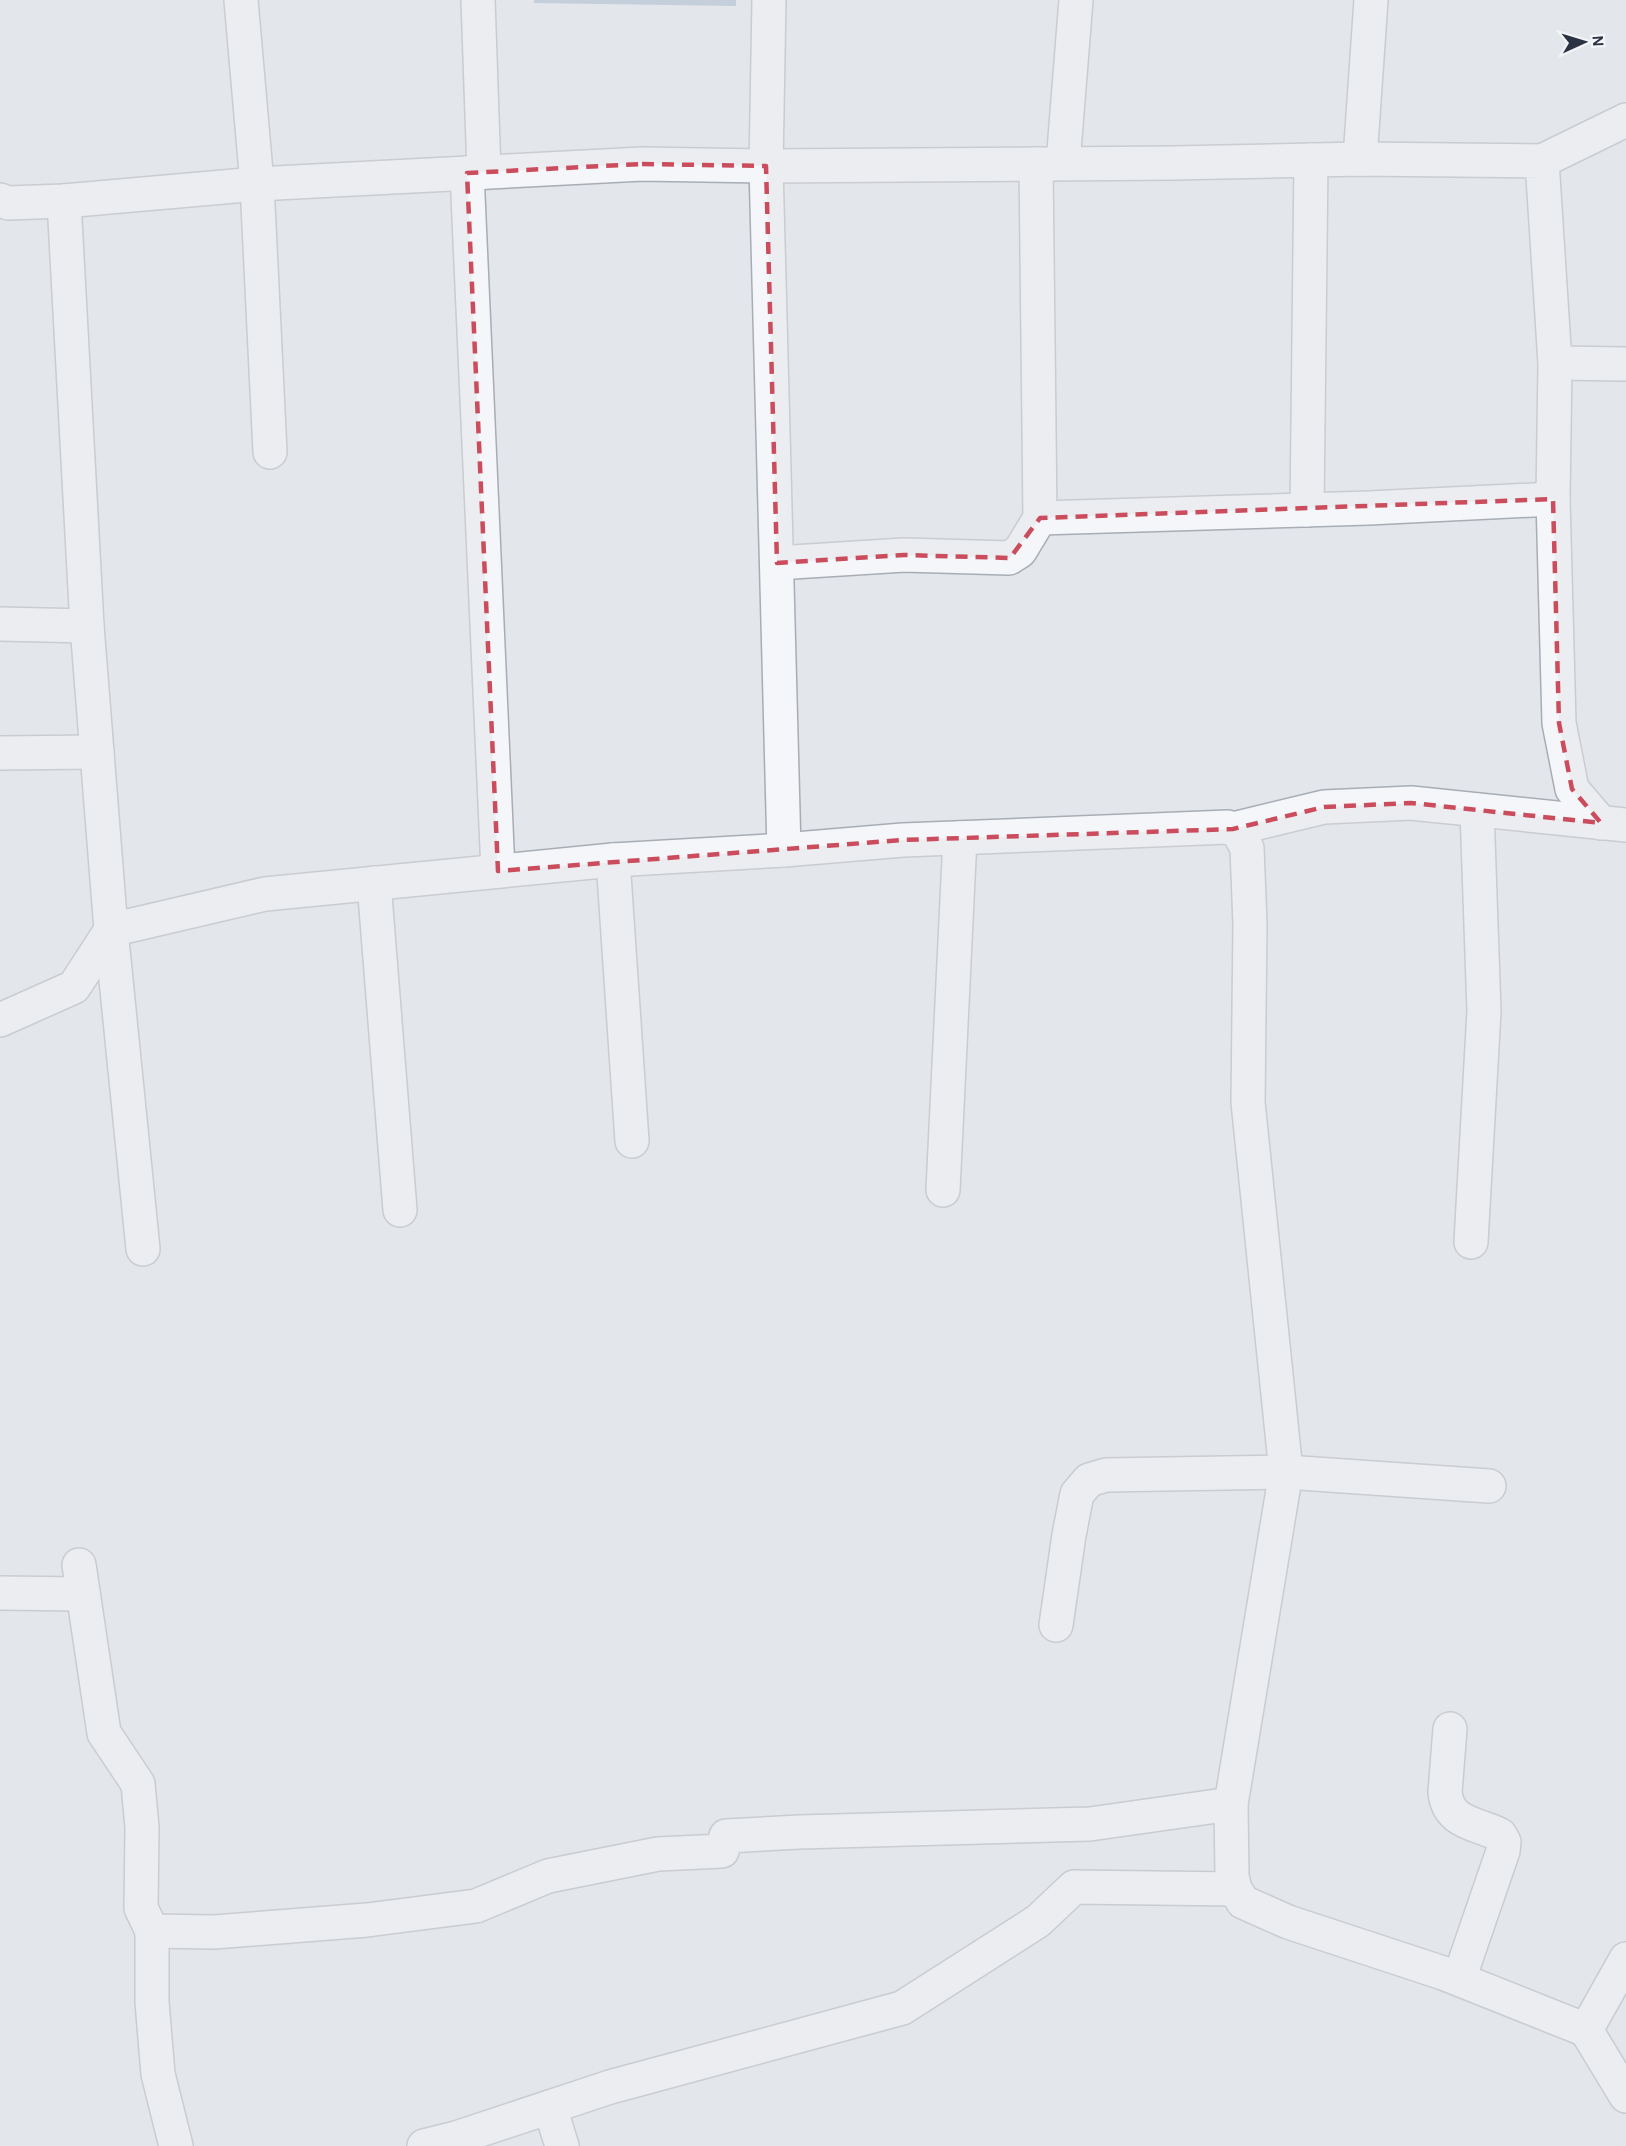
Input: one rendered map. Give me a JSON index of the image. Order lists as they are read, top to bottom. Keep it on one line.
{"north":"right"}
